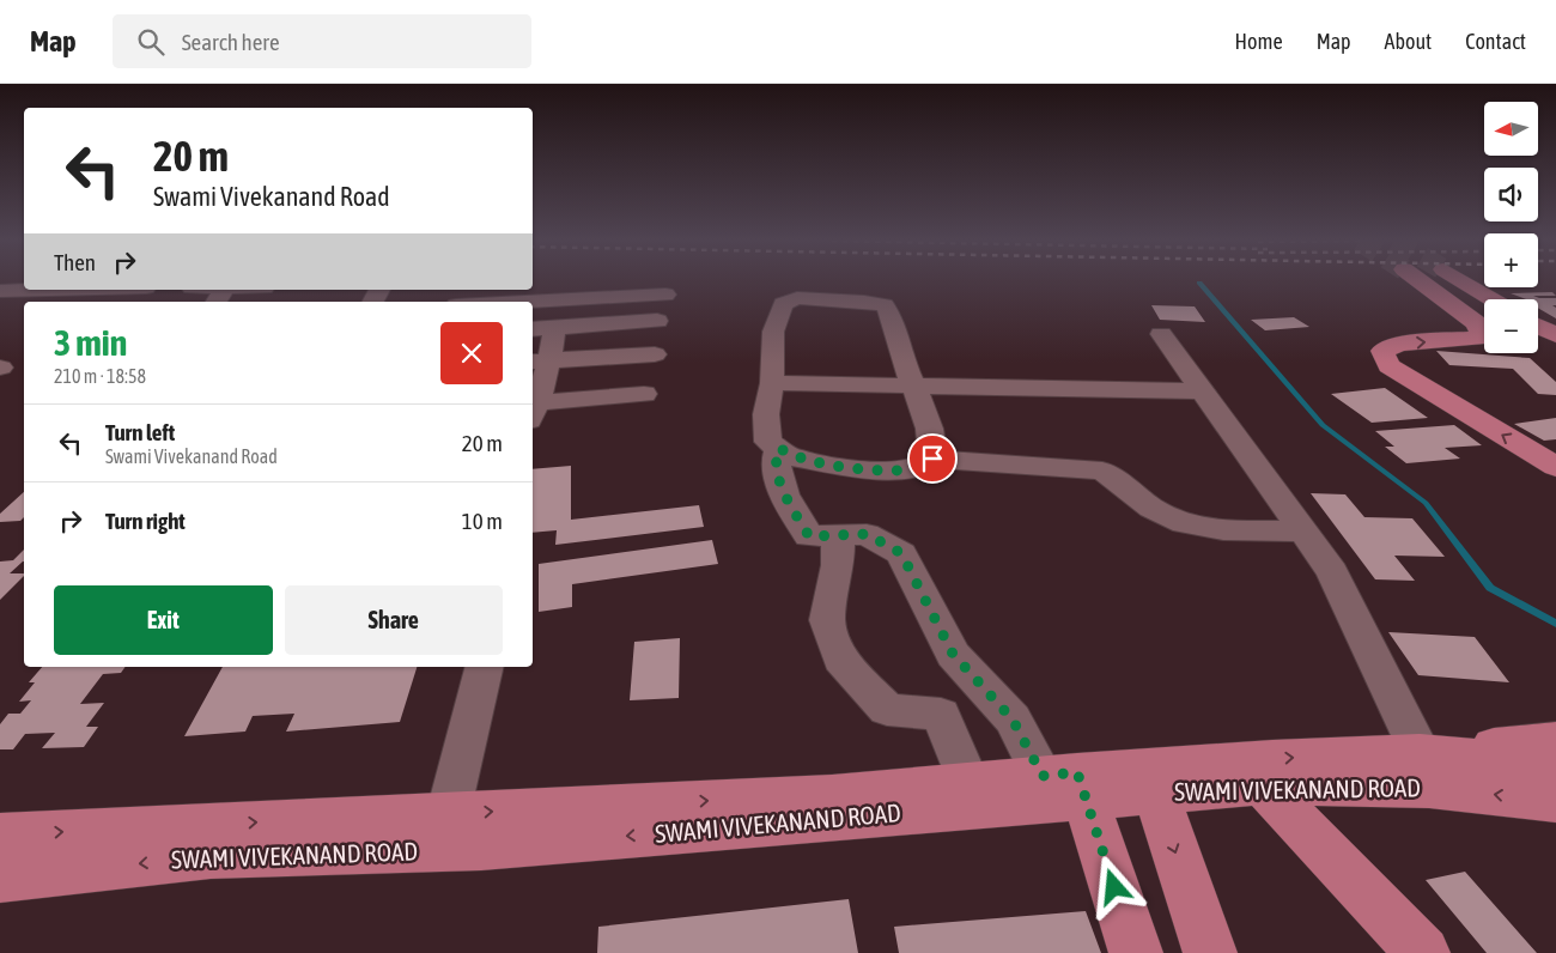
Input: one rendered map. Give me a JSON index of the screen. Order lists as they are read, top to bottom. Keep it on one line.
{"streets":{"main road":["SWAMI VIVEKANAND ROAD"]},"north":"left","page":{"header":"Map","search":"Search here","nav":["Home","Map","About","Contact"],"map_buttons":["+","−"],"turn":["20 m","Swami Vivekanand Road"],"then":"Then","heading":["3 min","210 m · 18:58"],"list":[{"name":"Turn left","note":"Swami Vivekanand Road","value":"20 m"},{"name":"Turn right","value":"10 m"}],"buttons":["Exit","Share"]}}
